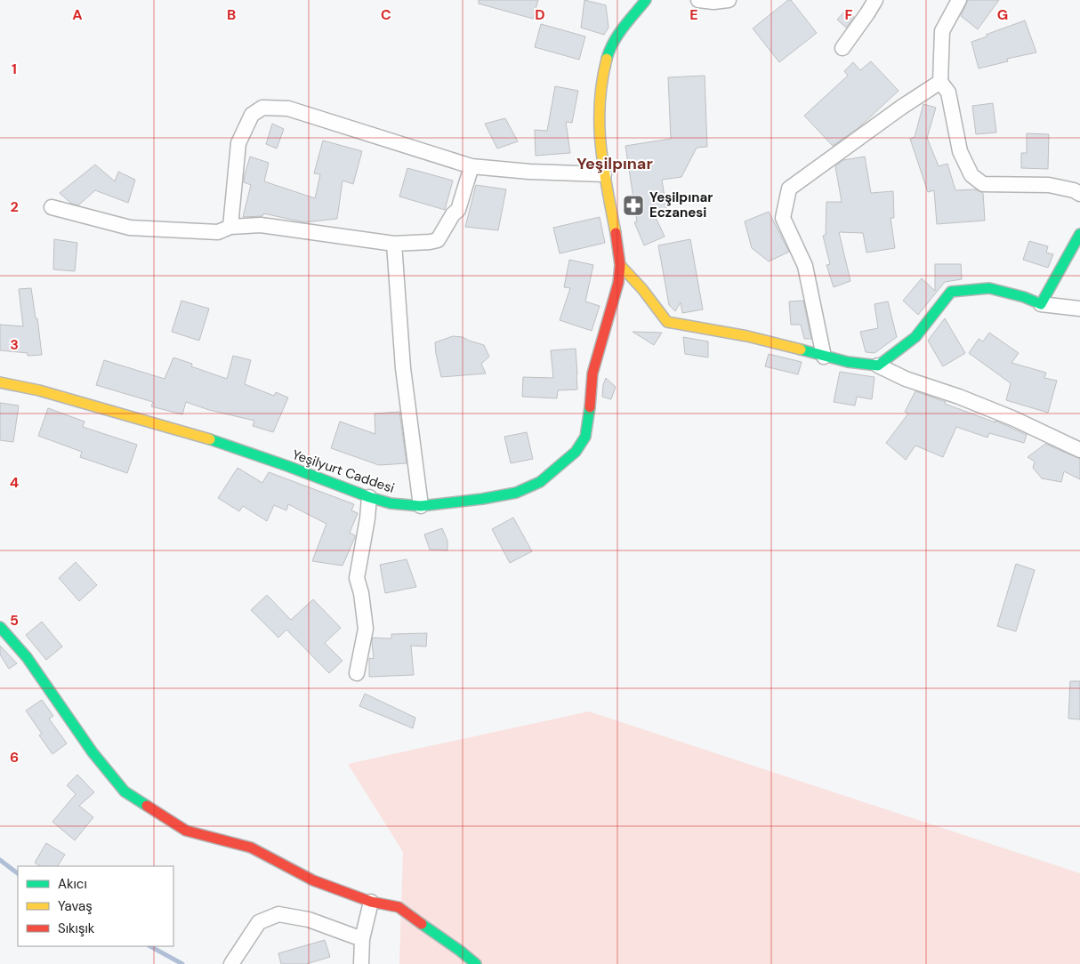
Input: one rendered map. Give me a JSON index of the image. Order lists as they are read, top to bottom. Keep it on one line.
{"streets":{"street":["Yeşilyurt Caddesi"]},"districts":["Yeşilpınar"],"places":{"pharmacy":["Yeşilpınar Eczanesi"]},"legend":["Akıcı","Yavaş","Sıkışık"],"grid":{"columns":["A","B","C","D","E","F","G"],"rows":["1","2","3","4","5","6"]}}
